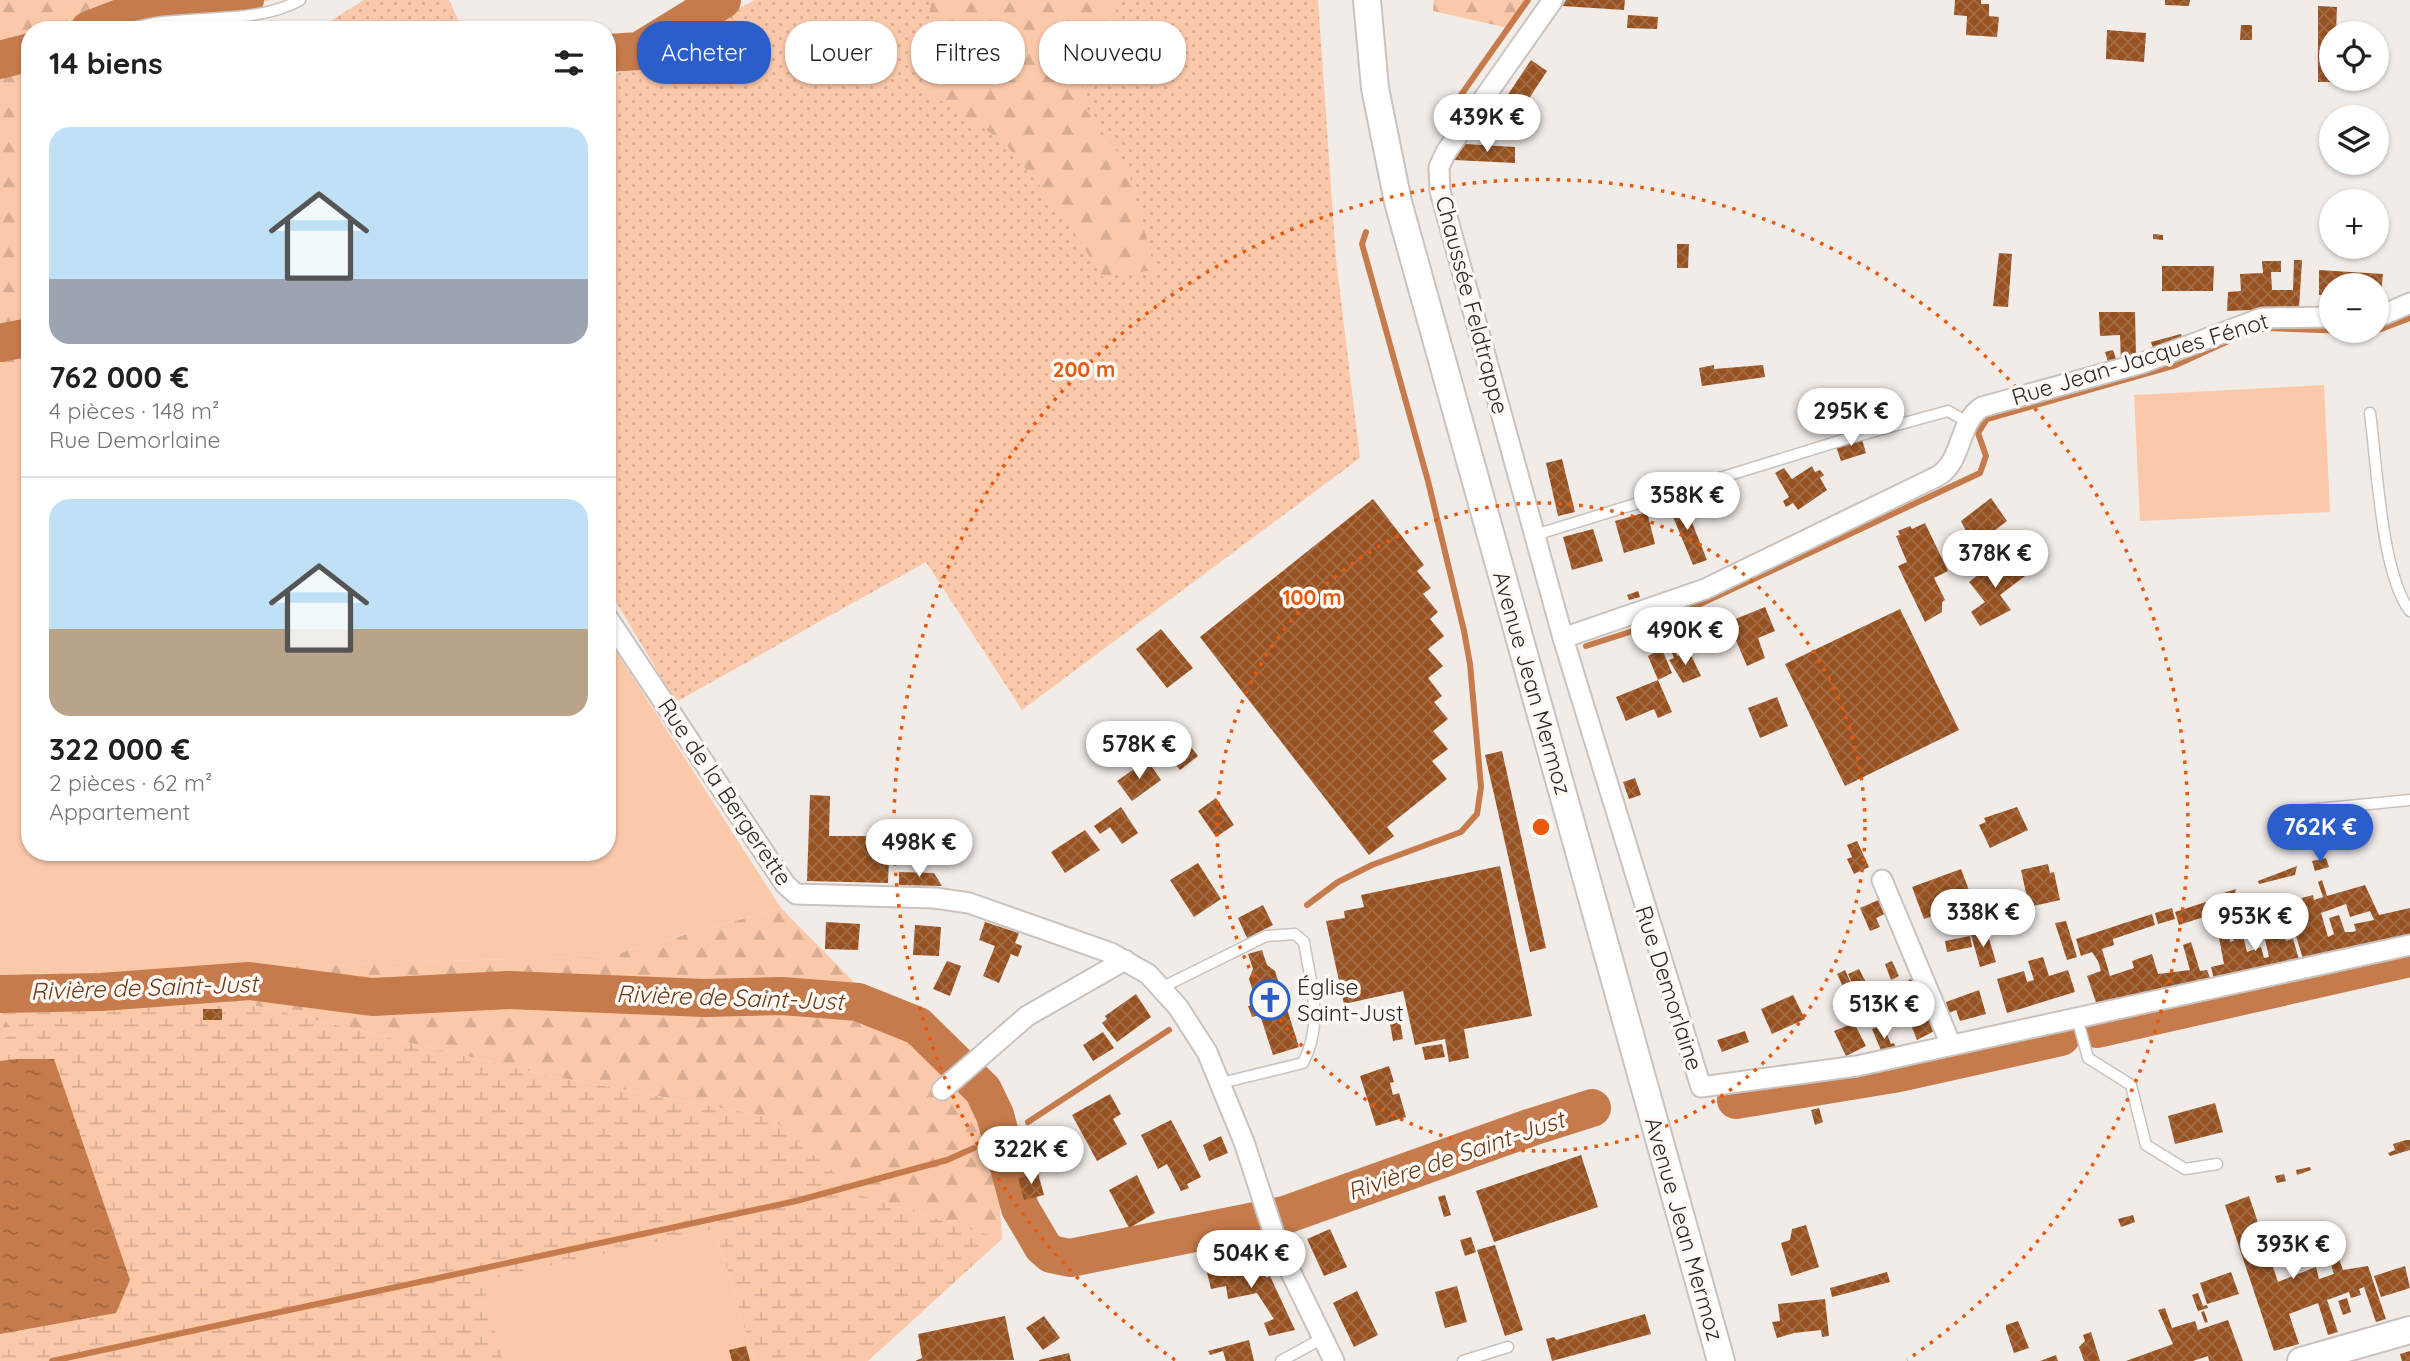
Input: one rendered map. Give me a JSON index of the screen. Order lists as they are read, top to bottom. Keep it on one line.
{"streets":{"main road":["Avenue Jean Mermoz"],"street":["Chaussée Feldtrappe","Rue Jean-Jacques Fénot","Rue de la Bergerette","Rue Demorlaine"]},"crossings":[["Chaussée Feldtrappe","Rue Jean-Jacques Fénot"],["Chaussée Feldtrappe","Rue Demorlaine"],["Rue Jean-Jacques Fénot","Rue Demorlaine"]],"water":["Rivière de Saint-Just"],"places":{"church":["Église Saint-Just"]},"page":{"map_buttons":["+","−"],"chip":["Acheter","Louer","Filtres","Nouveau"],"heading":"14 biens","price":["439K €","295K €","358K €","378K €","490K €","578K €","762K €","498K €","338K €","953K €","513K €","322K €","393K €","504K €"],"list":[{"name":"762 000 €","note":"4 pièces · 148 m² · Rue Demorlaine"},{"name":"322 000 €","note":"2 pièces · 62 m² · Appartement"}]},"rings":["200 m","100 m"]}
